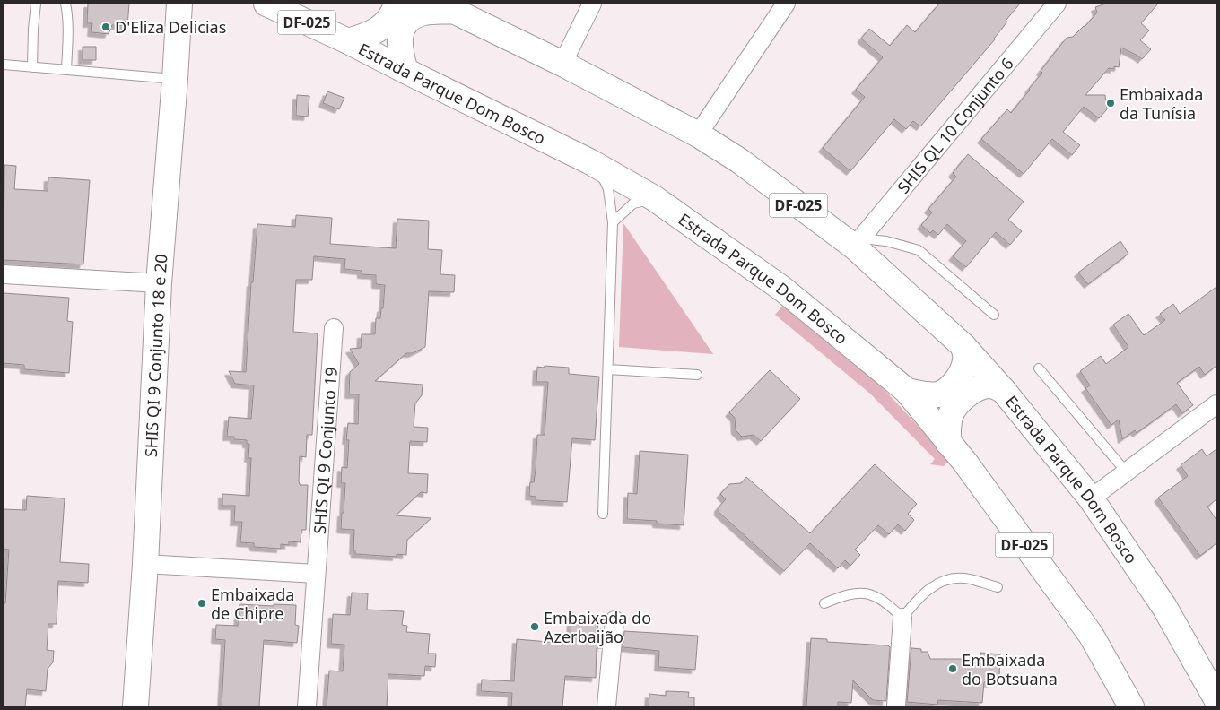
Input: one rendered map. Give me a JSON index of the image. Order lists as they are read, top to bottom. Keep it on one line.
{"streets":{"main road":["DF-025","Estrada Parque Dom Bosco","SHIS QI 9 Conjunto 18 e 20"],"street":["SHIS QL 10 Conjunto 6","SHIS QI 9 Conjunto 19"]},"crossings":[["Estrada Parque Dom Bosco","SHIS QL 10 Conjunto 6"]],"places":["D'Eliza Delicias","Embaixada da Tunísia","Embaixada de Chipre","Embaixada do Azerbaijão","Embaixada do Botsuana"]}
